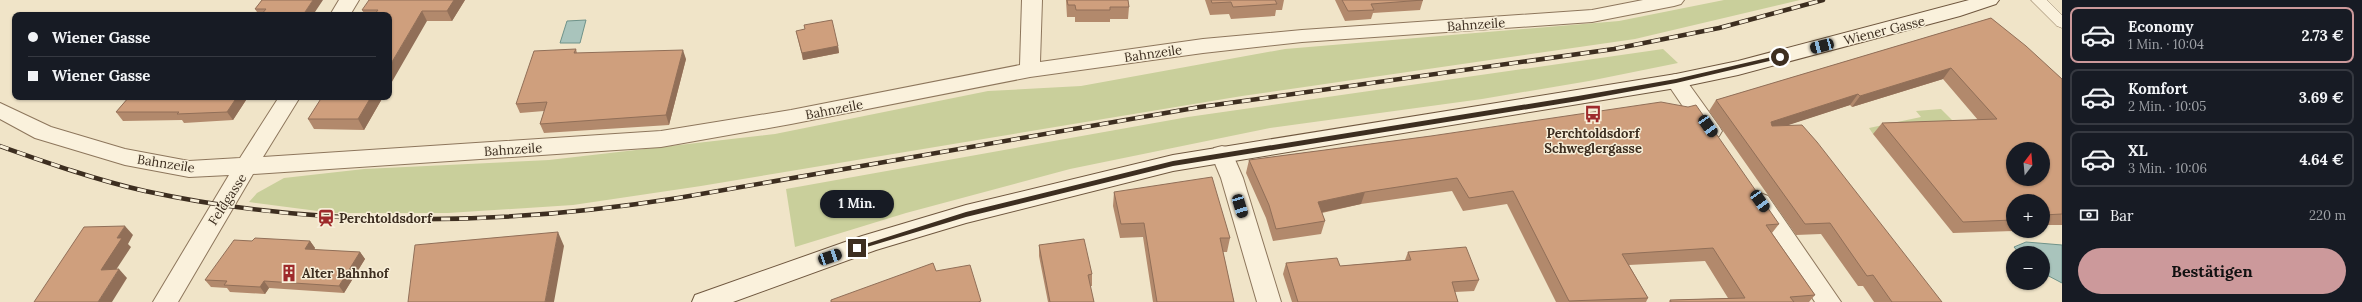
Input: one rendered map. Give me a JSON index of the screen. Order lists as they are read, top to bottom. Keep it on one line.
{"streets":{"street":["Bahnzeile","Wiener Gasse","Feldgasse"]},"crossings":[["Bahnzeile","Feldgasse"]],"places":{"bus stop":["Perchtoldsdorf Schweglergasse"],"station":["Perchtoldsdorf"],"building":["Alter Bahnhof"]},"north":"top","page":{"list":[{"name":"Economy","note":"1 Min. · 10:04","value":"2.73 €"},{"name":"Komfort","note":"2 Min. · 10:05","value":"3.69 €"},{"name":"XL","note":"3 Min. · 10:06","value":"4.64 €"}],"banner":["Wiener Gasse","Wiener Gasse"],"map_buttons":["+","−"],"bubble":"1 Min.","pay":["Bar","220 m"],"buttons":"Bestätigen"}}
